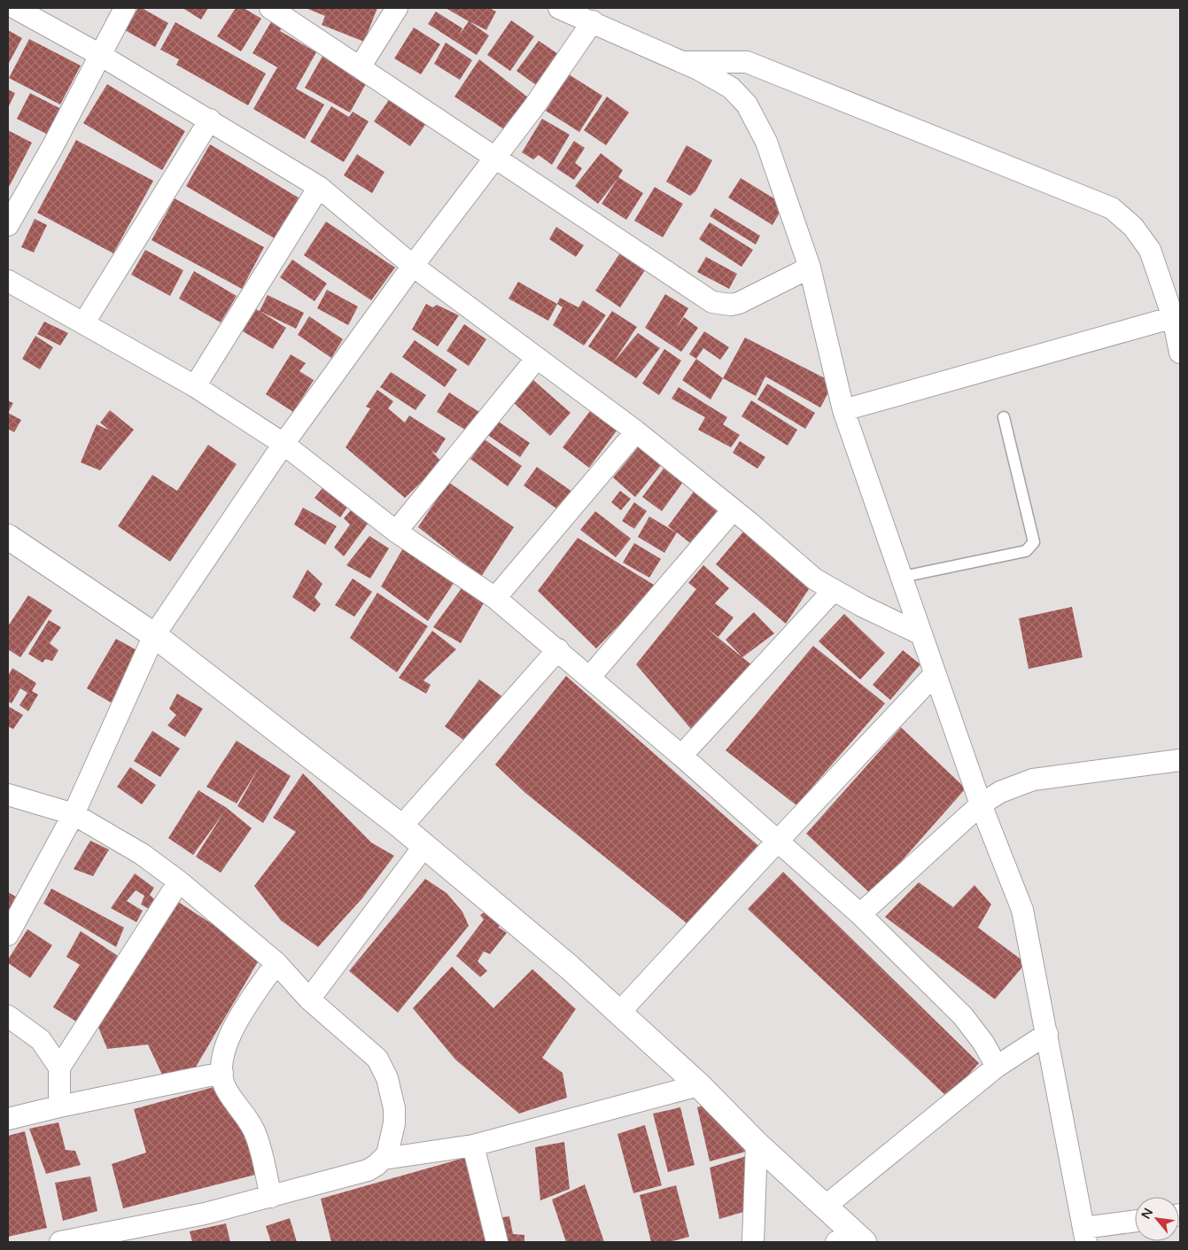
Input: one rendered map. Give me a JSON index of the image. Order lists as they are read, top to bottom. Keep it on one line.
{"north":"top left"}
